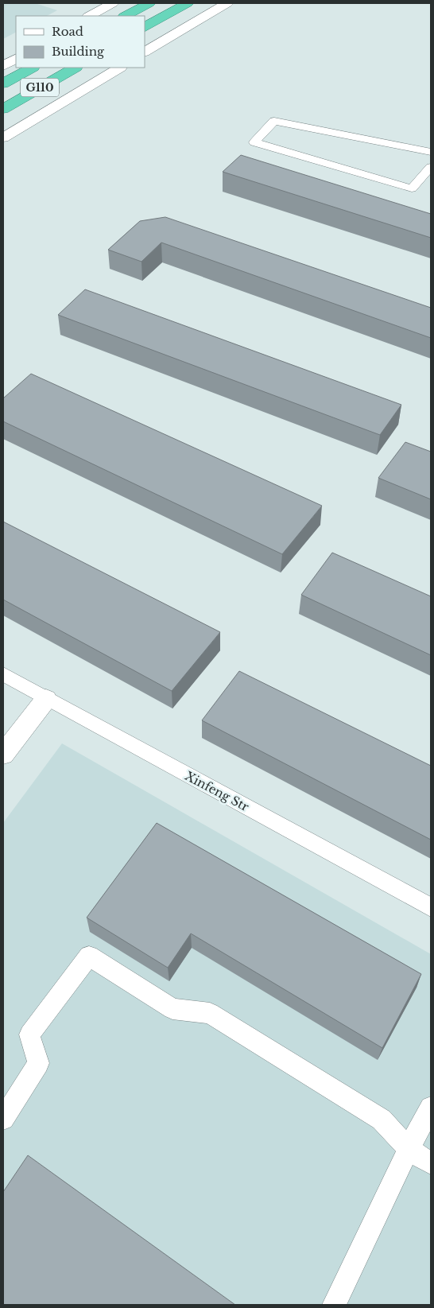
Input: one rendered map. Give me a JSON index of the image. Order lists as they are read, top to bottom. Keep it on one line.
{"streets":{"highway":["G110"],"lane":["Xinfeng Str"]},"legend":["Road","Building"]}
